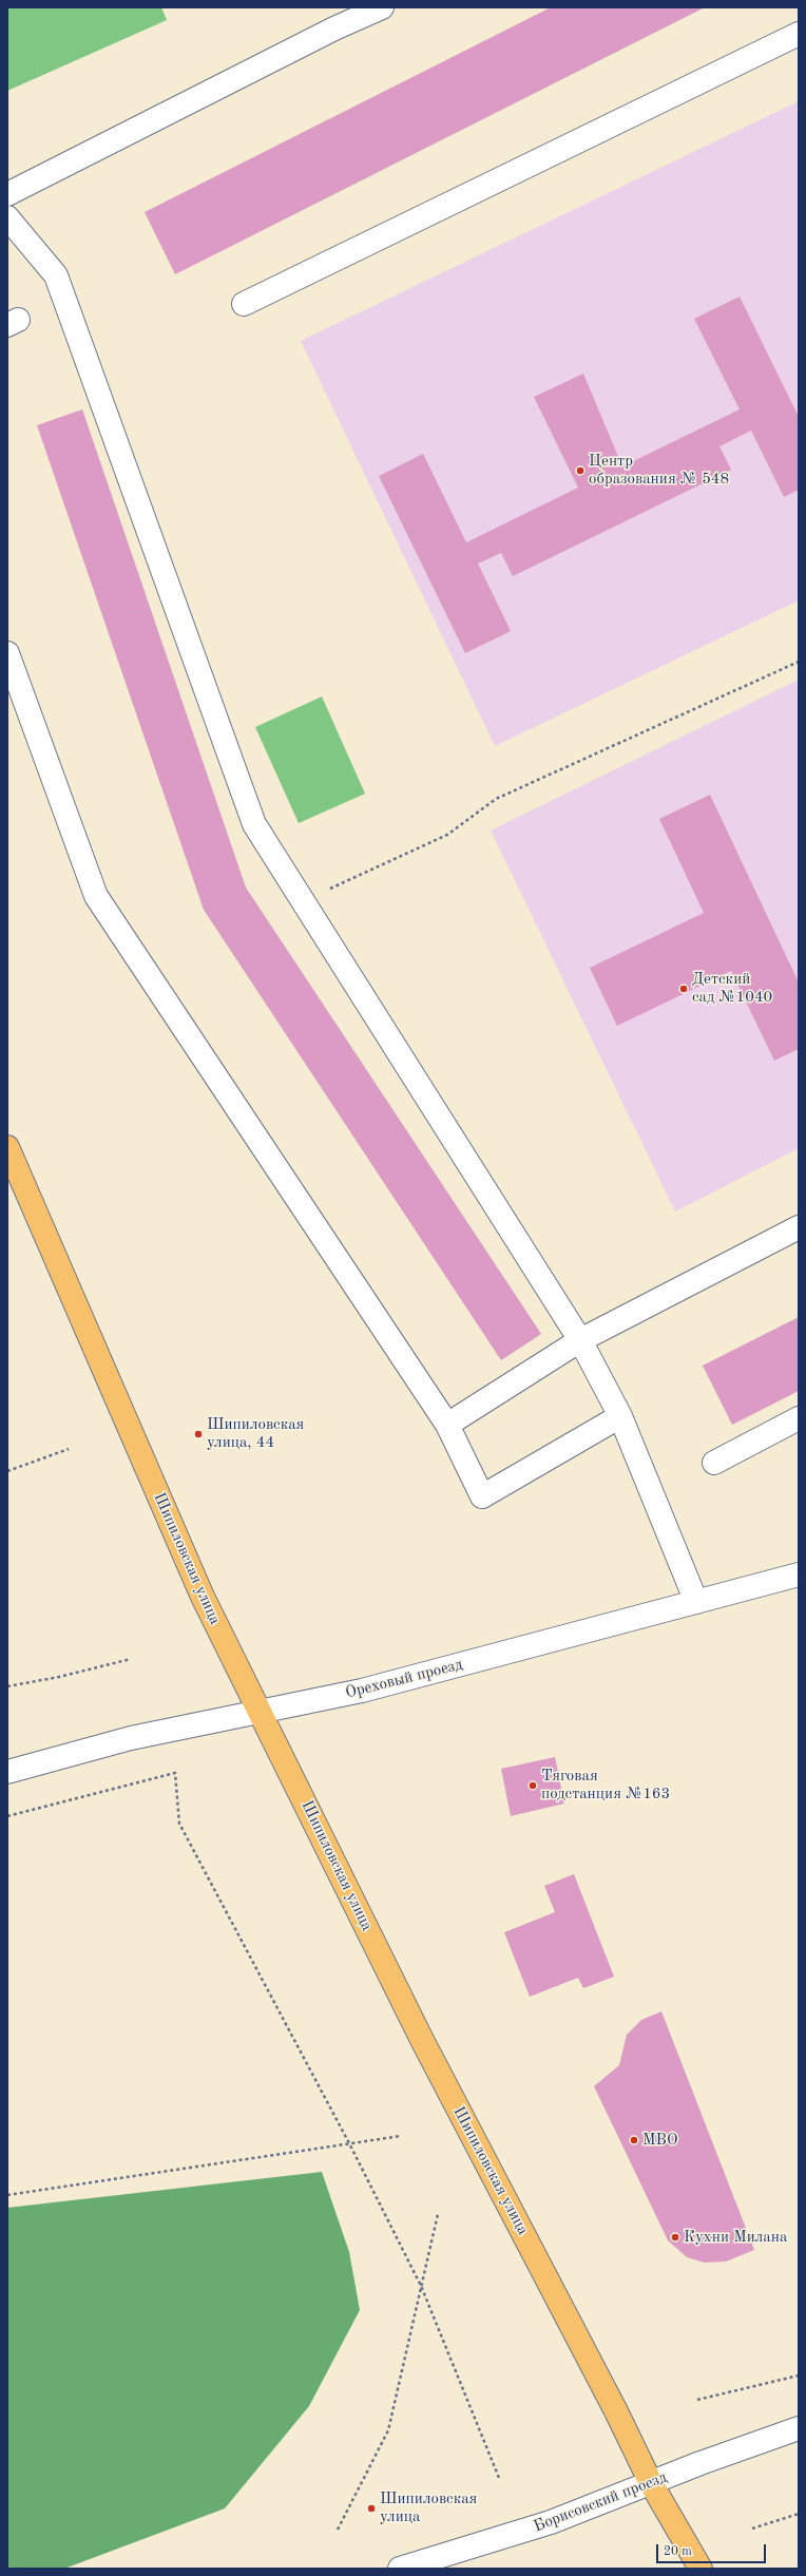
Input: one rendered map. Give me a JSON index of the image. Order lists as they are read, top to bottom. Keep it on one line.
{"streets":{"main road":["Шипиловская улица"],"street":["Ореховый проезд","Борисовский проезд"]},"crossings":[["Шипиловская улица","Ореховый проезд"],["Шипиловская улица","Борисовский проезд"]],"places":["Центр образования № 548","Детский сад №1040","Шипиловская улица, 44","Тяговая подстанция №163","МВО","Кухни Милана","Шипиловская улица"],"scale_bar":"20 m"}
